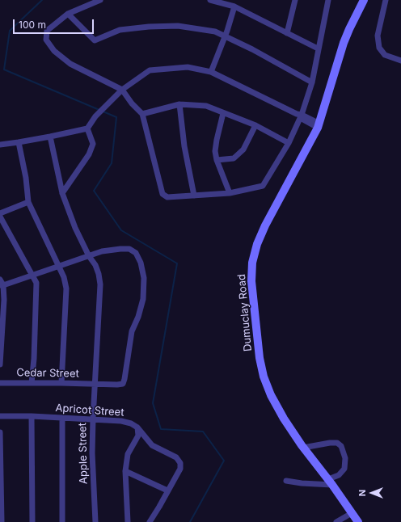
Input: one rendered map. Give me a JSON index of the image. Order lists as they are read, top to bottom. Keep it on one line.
{"streets":{"street":["Dumuclay Road","Cedar Street","Apricot Street","Apple Street"]},"crossings":[["Cedar Street","Apple Street"],["Apricot Street","Apple Street"]],"scale_bar":"100 m","north":"left"}
